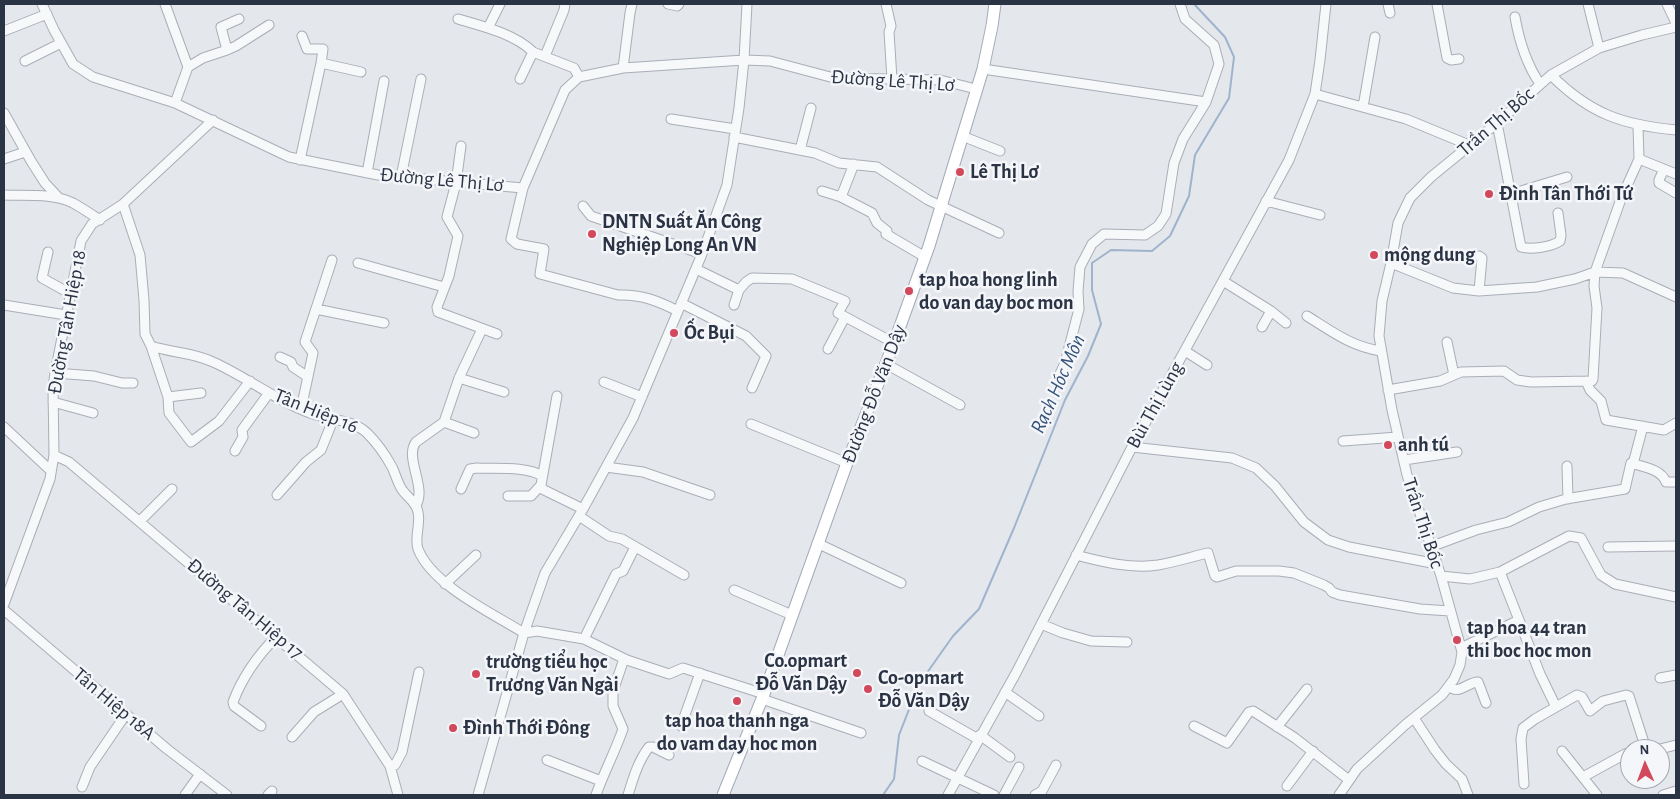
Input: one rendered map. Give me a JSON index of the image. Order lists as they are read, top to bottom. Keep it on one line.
{"streets":{"main road":["Đường Đỗ Văn Dậy"],"street":["Đường Lê Thị Lơ","Trần Thị Bốc","Đường Tân Hiệp 18","Bùi Thị Lùng","Tân Hiệp 16","Đường Tân Hiệp 17","Tân Hiệp 18A"]},"crossings":[["Đường Lê Thị Lơ","Đường Tân Hiệp 18"],["Đường Lê Thị Lơ","Đường Đỗ Văn Dậy"],["Đường Tân Hiệp 18","Đường Tân Hiệp 17"]],"water":["Rạch Hóc Môn"],"places":["Lê Thị Lơ","Đình Tân Thới Tứ","DNTN Suất Ăn Công Nghiệp Long An VN","mộng dung","tap hoa hong linh do van day boc mon","Ốc Bụi","anh tú","tap hoa 44 tran thi boc hoc mon","Co.opmart Đỗ Văn Dậy","trường tiểu học Trương Văn Ngài","Co-opmart Đỗ Văn Dậy","tap hoa thanh nga do vam day hoc mon","Đình Thới Đông"],"north":"top"}
